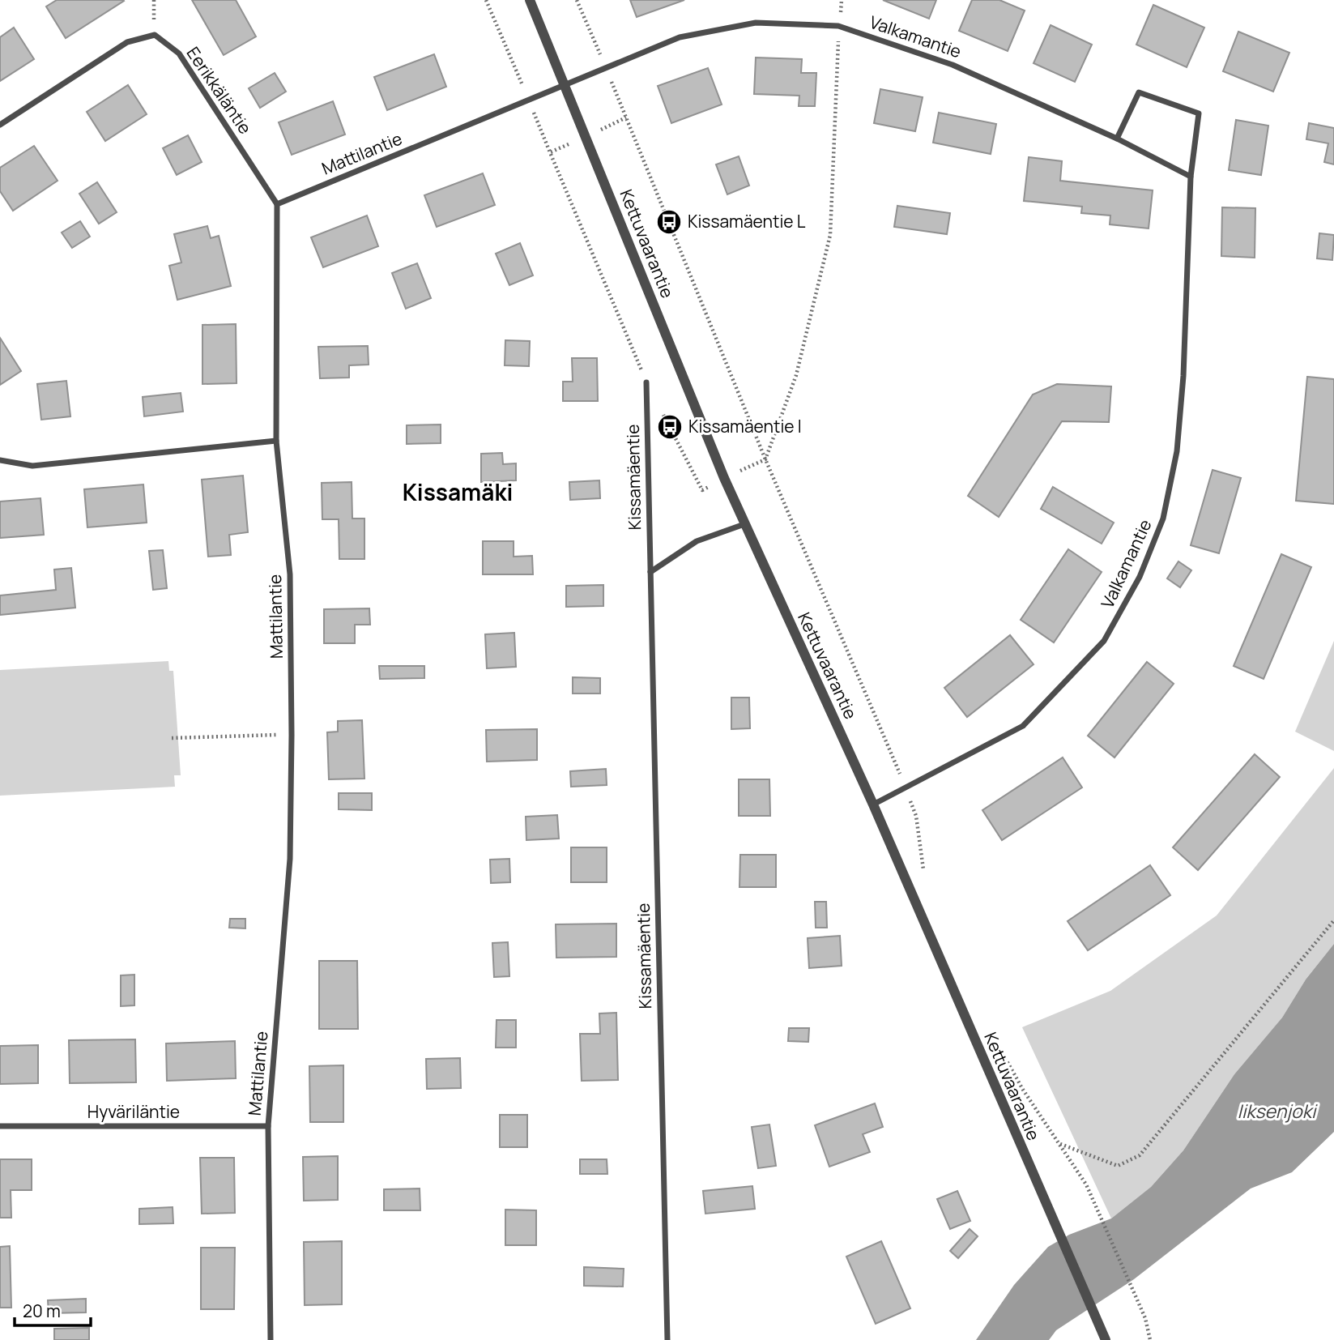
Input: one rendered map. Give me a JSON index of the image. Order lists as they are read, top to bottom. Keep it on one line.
{"streets":{"street":["Valkamantie","Eerikkäläntie","Mattilantie","Kettuvaarantie","Kissamäentie","Hyväriläntie"]},"crossings":[["Valkamantie","Mattilantie"],["Valkamantie","Kettuvaarantie"],["Eerikkäläntie","Mattilantie"],["Mattilantie","Kettuvaarantie"],["Mattilantie","Hyväriläntie"]],"districts":["Kissamäki"],"water":["Iiksenjoki"],"places":{"bus stop":["Kissamäentie L","Kissamäentie I"]},"scale_bar":"20 m"}
